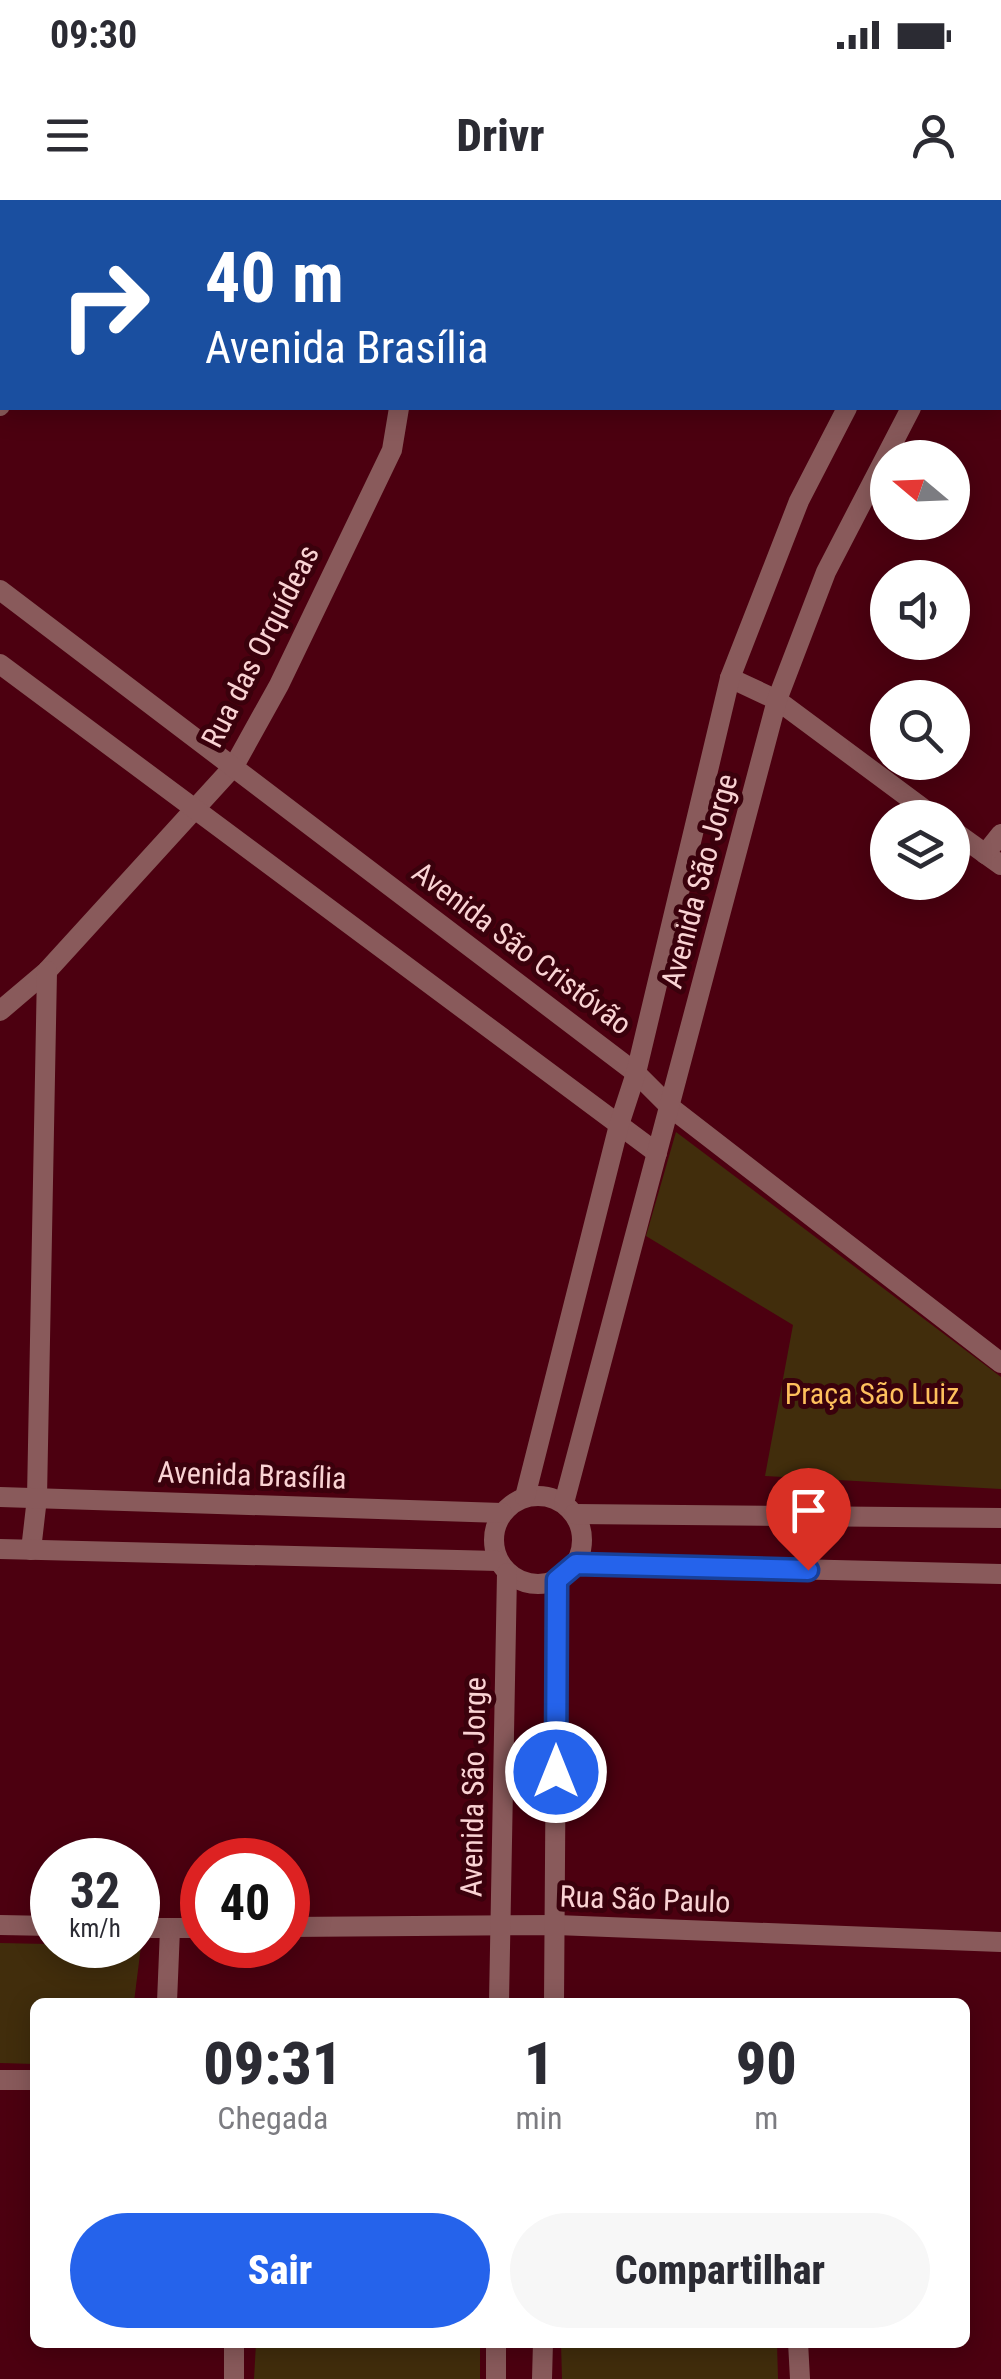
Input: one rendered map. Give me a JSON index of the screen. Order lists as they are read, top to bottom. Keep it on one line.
{"streets":{"street":["Rua das Orquídeas","Avenida São Jorge","Avenida São Cristóvão","Avenida Brasília","Rua São Paulo"]},"crossings":[["Rua das Orquídeas","Avenida São Cristóvão"],["Avenida São Jorge","Avenida São Cristóvão"],["Avenida São Jorge","Avenida Brasília"],["Avenida São Jorge","Rua São Paulo"]],"parks":["Praça São Luiz"],"north":"left","page":{"status":"09:30","header":"Drivr","turn":["40 m","Avenida Brasília"],"speed":"32 km/h","limit":"40","eta":["09:31","Chegada","1","min","90","m"],"buttons":["Sair","Compartilhar"]}}
